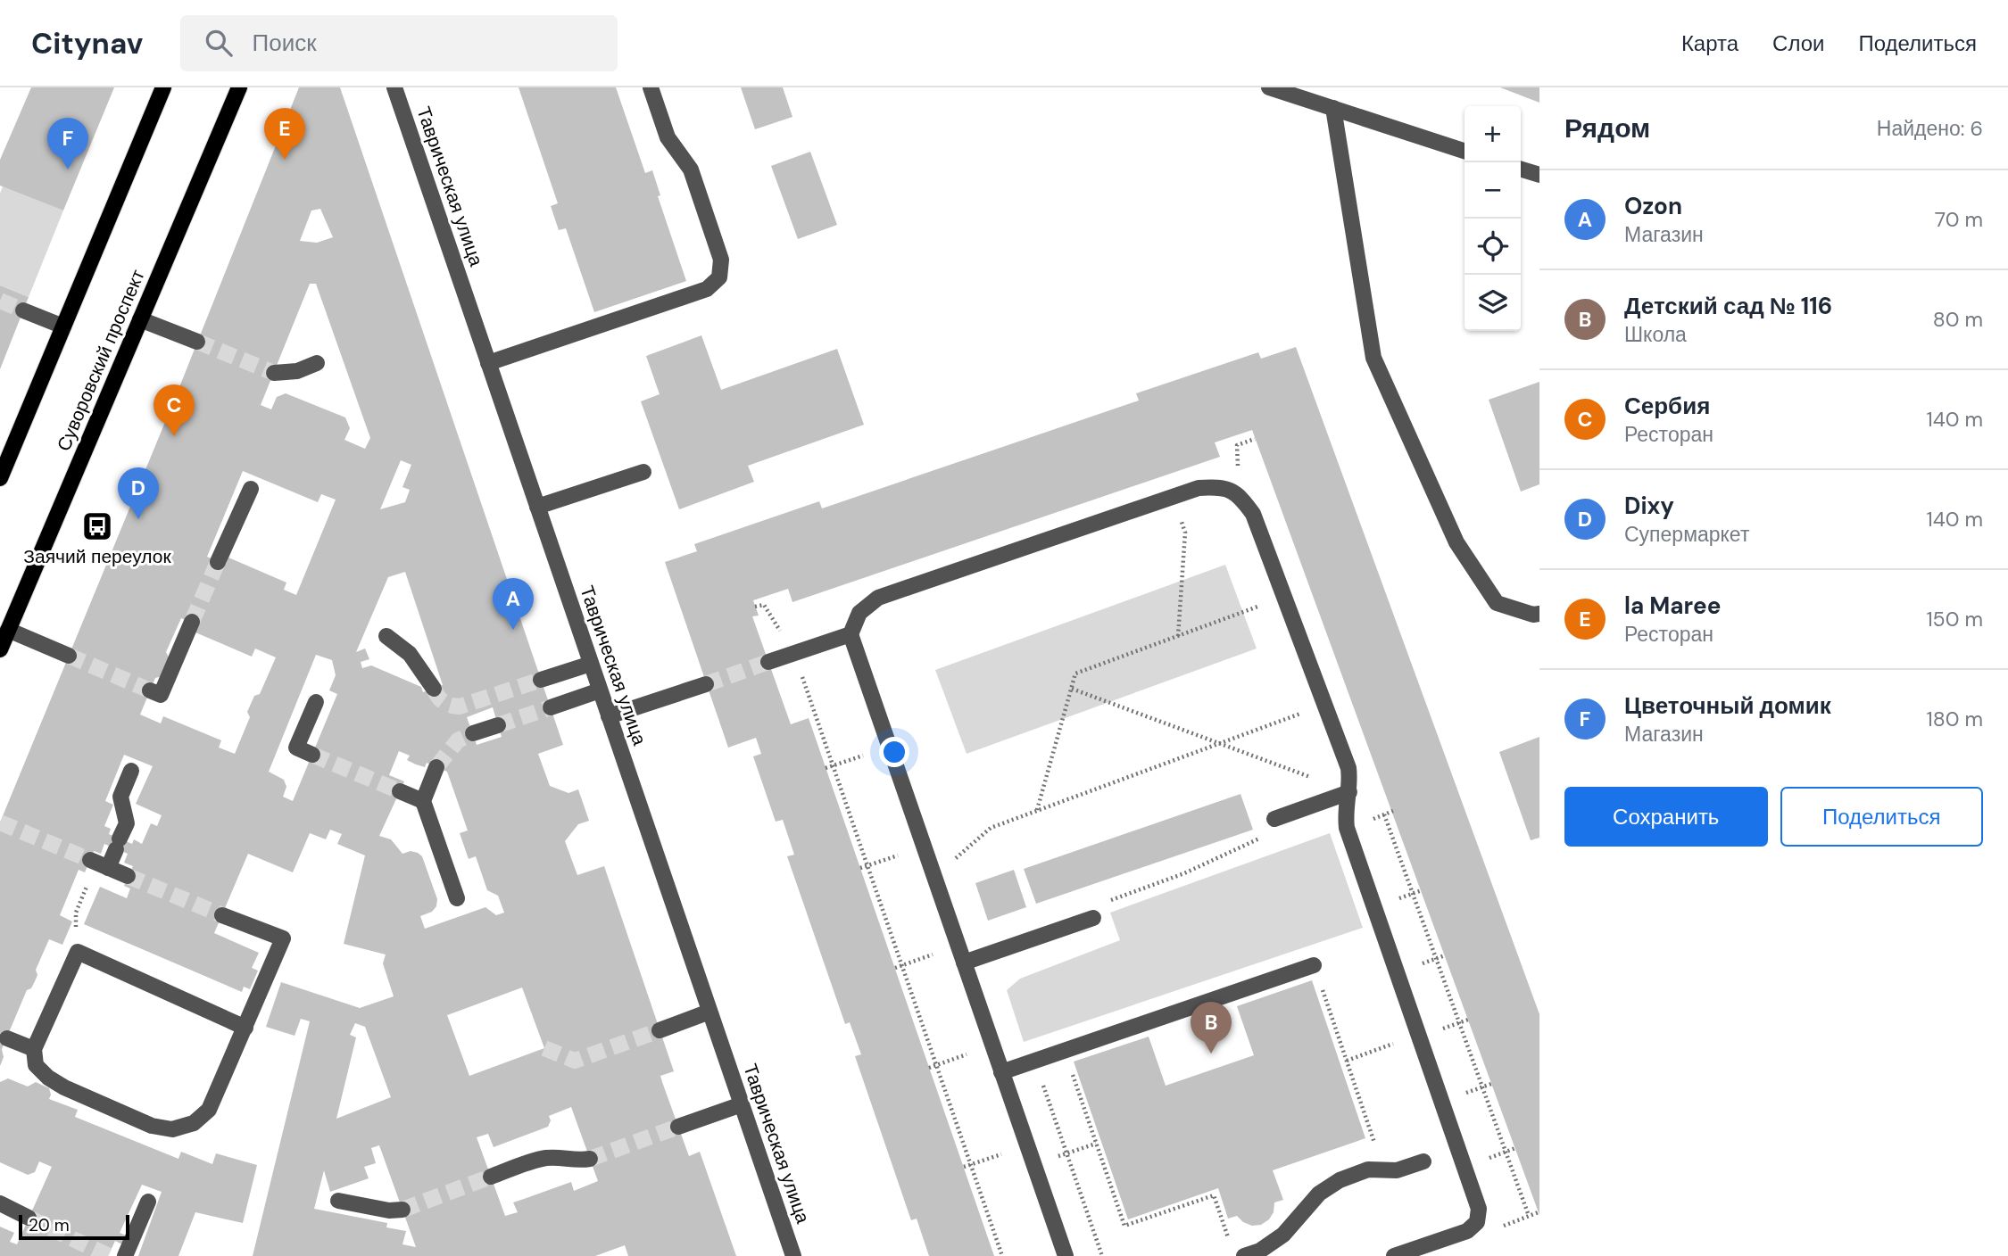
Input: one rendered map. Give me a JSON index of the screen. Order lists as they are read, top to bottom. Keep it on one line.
{"streets":{"main road":["Суворовский проспект"],"street":["Таврическая улица"]},"places":{"bus stop":["Заячий переулок"]},"scale_bar":"20 m","page":{"header":"Citynav","search":"Поиск","nav":["Карта","Слои","Поделиться"],"heading":["Рядом","Найдено: 6"],"map_buttons":["+","−"],"pins":["E","F","C","D","A","B"],"list":[{"mark":"A","name":"Ozon","note":"Магазин","value":"70 m"},{"mark":"B","name":"Детский сад № 116","note":"Школа","value":"80 m"},{"mark":"C","name":"Сербия","note":"Ресторан","value":"140 m"},{"mark":"D","name":"Dixy","note":"Супермаркет","value":"140 m"},{"mark":"E","name":"la Maree","note":"Ресторан","value":"150 m"},{"mark":"F","name":"Цветочный домик","note":"Магазин","value":"180 m"}],"buttons":["Сохранить","Поделиться"],"scale":"20 m"}}
